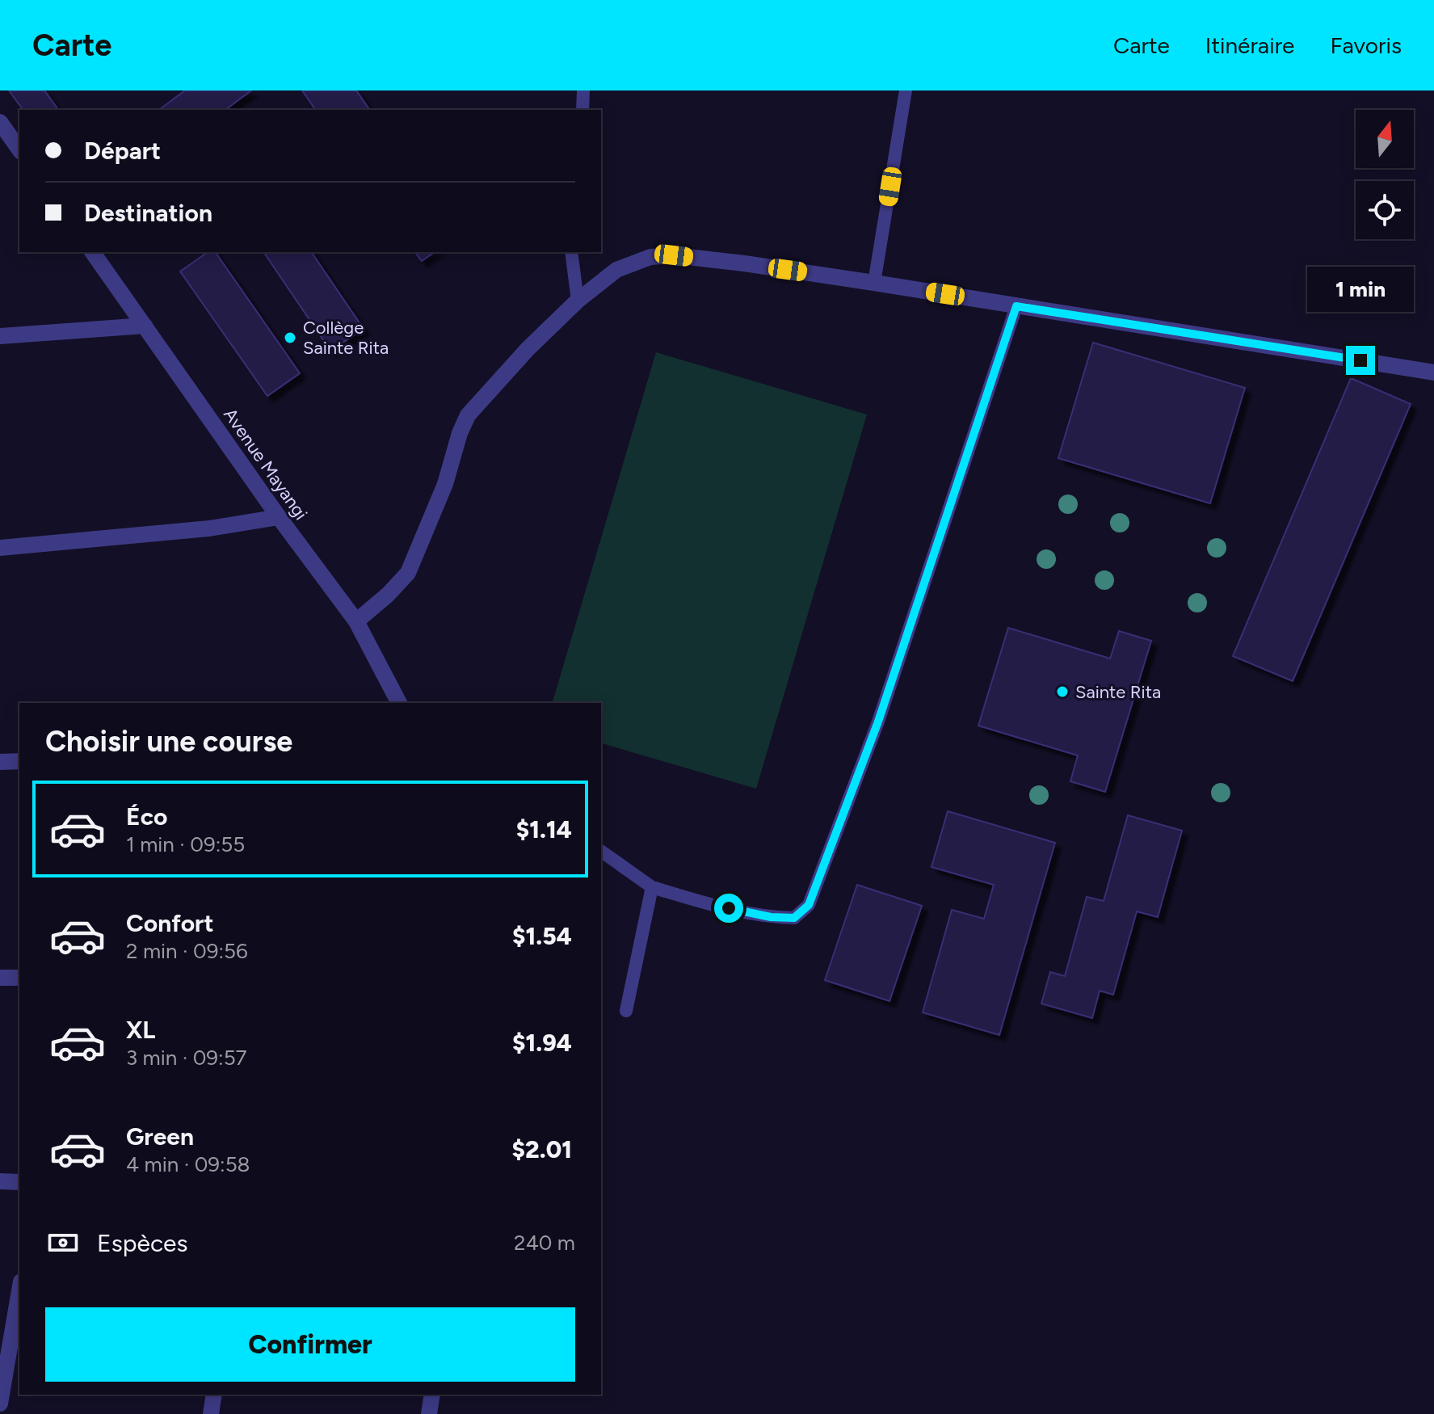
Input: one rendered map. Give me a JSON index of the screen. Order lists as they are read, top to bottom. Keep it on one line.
{"streets":{"street":["Avenue Mayangi"]},"places":["Collège Sainte Rita","Sainte Rita"],"north":"top","page":{"header":"Carte","nav":["Carte","Itinéraire","Favoris"],"banner":["Départ","Destination"],"bubble":"1 min","heading":"Choisir une course","list":[{"name":"Éco","note":"1 min · 09:55","value":"$1.14"},{"name":"Confort","note":"2 min · 09:56","value":"$1.54"},{"name":"XL","note":"3 min · 09:57","value":"$1.94"},{"name":"Green","note":"4 min · 09:58","value":"$2.01"}],"pay":["Espèces","240 m"],"buttons":"Confirmer"}}
